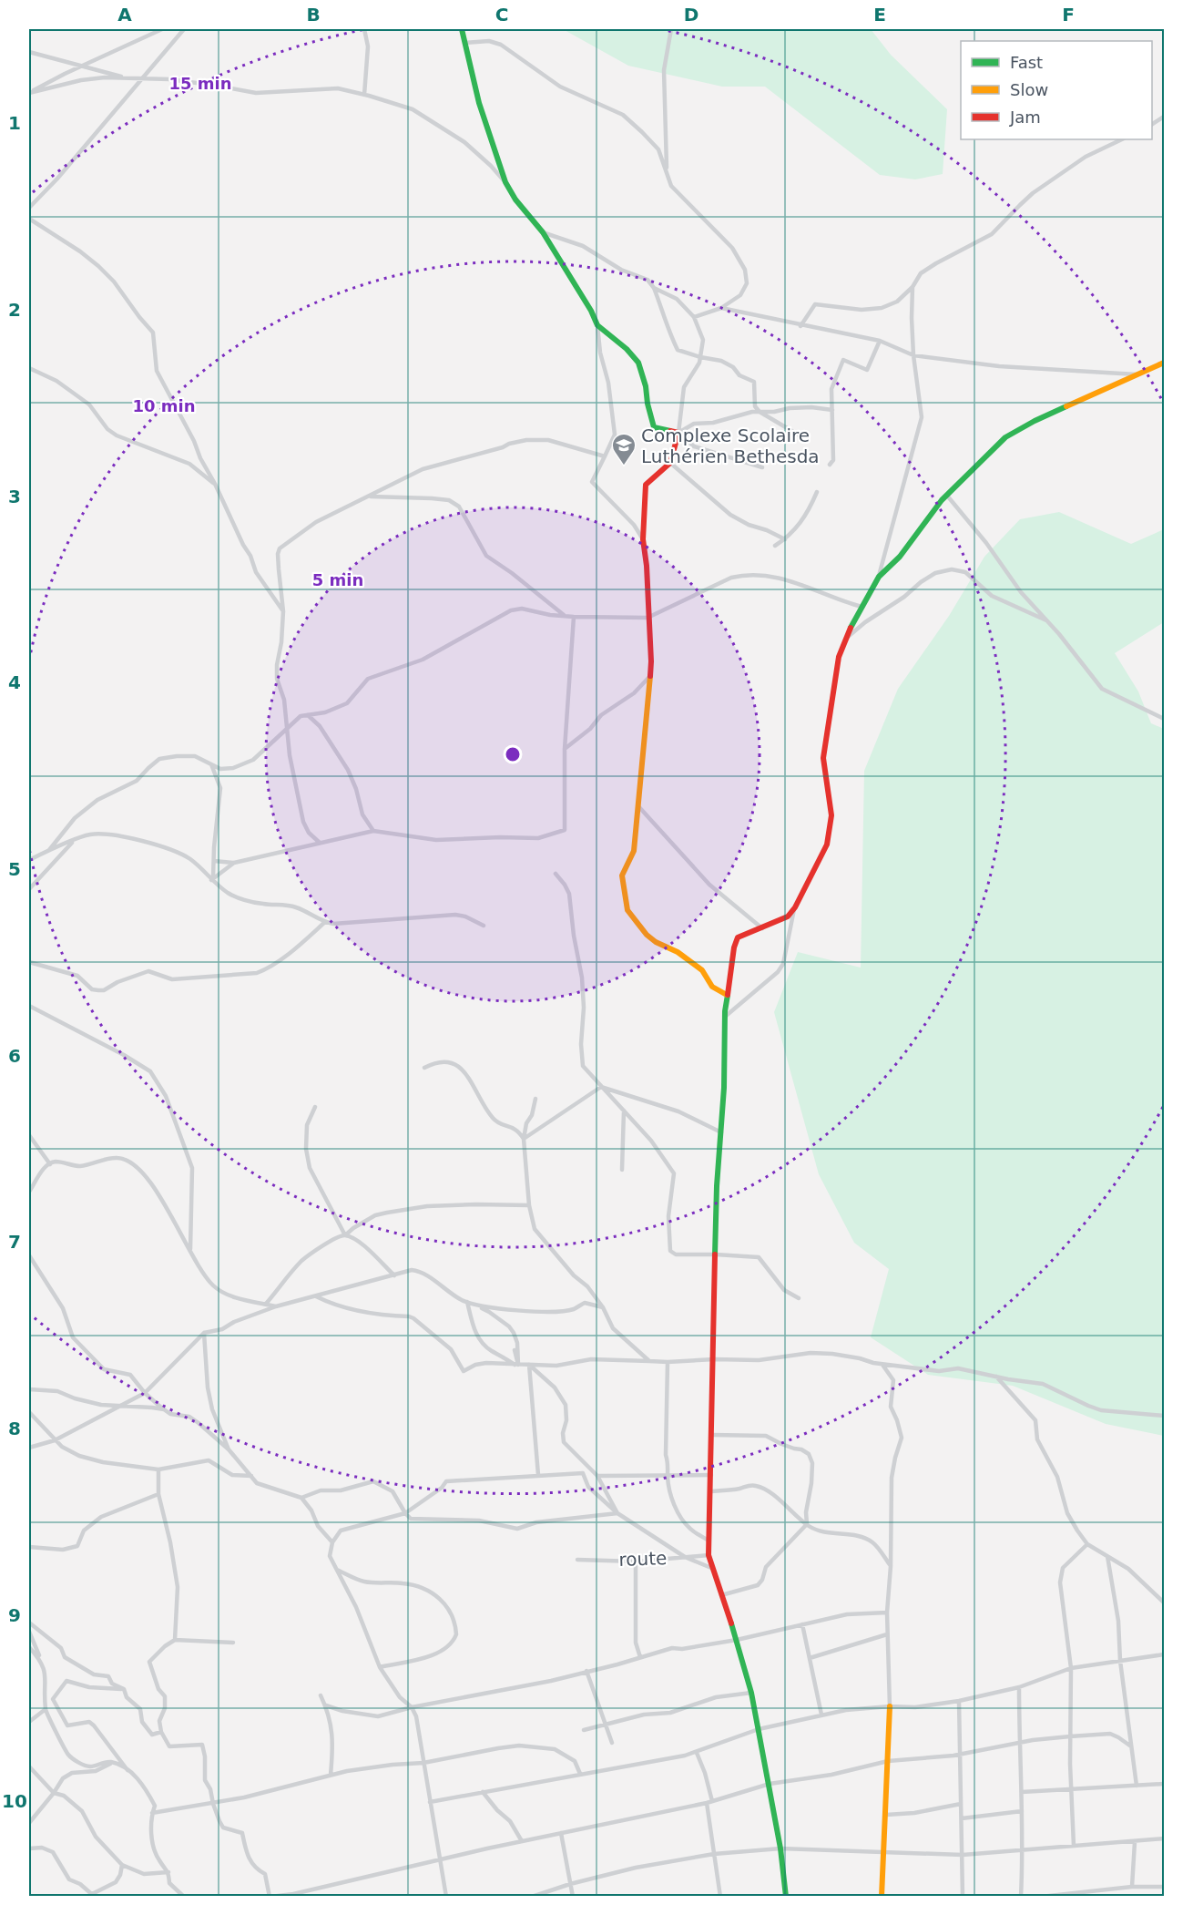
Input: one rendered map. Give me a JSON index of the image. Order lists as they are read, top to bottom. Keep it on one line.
{"streets":{"street":["route"]},"places":{"school or university":["Complexe Scolaire Luthérien Bethesda"]},"legend":["Fast","Slow","Jam"],"grid":{"columns":["A","B","C","D","E","F"],"rows":["1","2","3","4","5","6","7","8","9","10"]},"rings":["15 min","10 min","5 min"]}
